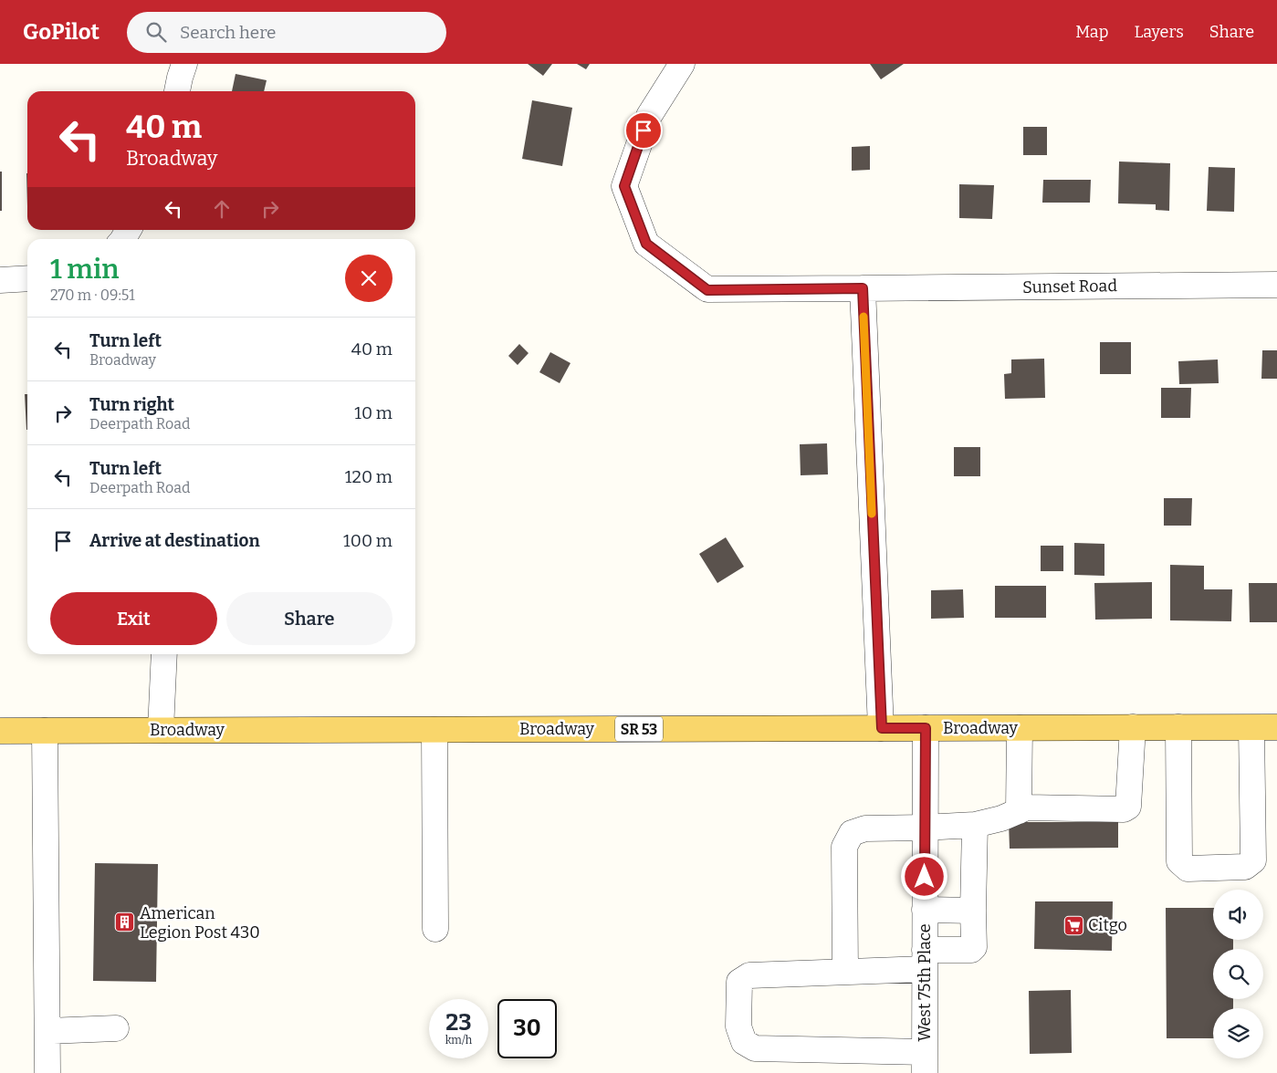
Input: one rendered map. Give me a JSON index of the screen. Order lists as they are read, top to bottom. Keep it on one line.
{"streets":{"main road":["Broadway","SR 53"],"street":["Sunset Road","West 75th Place"]},"crossings":[["Broadway","West 75th Place"]],"places":{"building":["American Legion Post 430"],"supermarket":["Citgo"]},"page":{"header":"GoPilot","search":"Search here","nav":["Map","Layers","Share"],"turn":["40 m","Broadway"],"heading":["1 min","270 m · 09:51"],"list":[{"name":"Turn left","note":"Broadway","value":"40 m"},{"name":"Turn right","note":"Deerpath Road","value":"10 m"},{"name":"Turn left","note":"Deerpath Road","value":"120 m"},{"name":"Arrive at destination","value":"100 m"}],"buttons":["Exit","Share"],"speed":"23 km/h","limit":"30"}}
